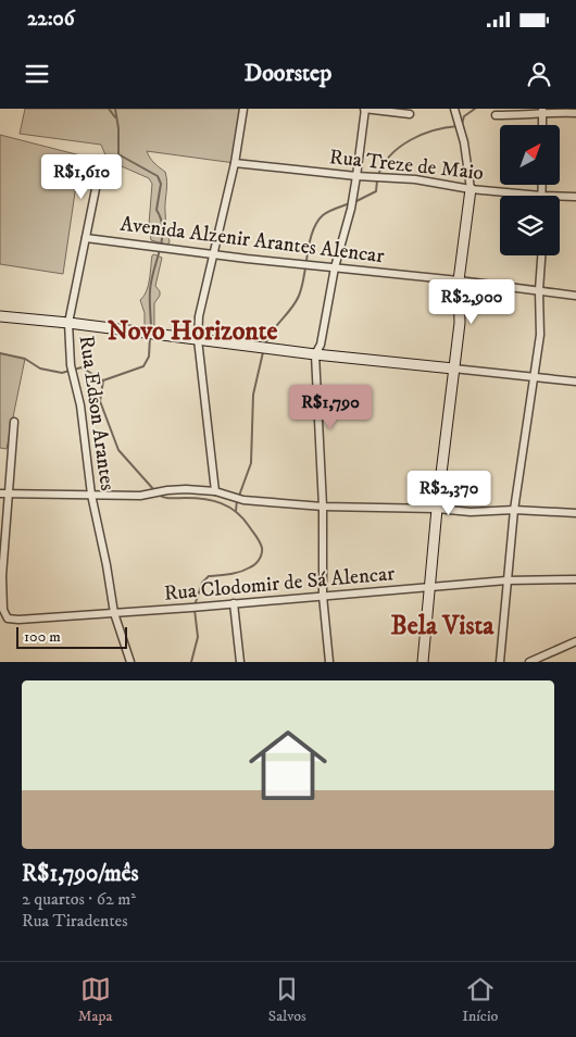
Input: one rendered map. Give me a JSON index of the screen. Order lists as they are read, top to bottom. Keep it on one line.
{"streets":{"street":["Rua Treze de Maio","Avenida Alzenir Arantes Alencar","Rua Edson Arantes","Rua Clodomir de Sá Alencar"]},"crossings":[["Avenida Alzenir Arantes Alencar","Rua Edson Arantes"],["Rua Edson Arantes","Rua Clodomir de Sá Alencar"]],"districts":["Novo Horizonte","Bela Vista"],"scale_bar":"100 m","north":"top right","page":{"status":"22:06","header":"Doorstep","price":["R$1,610","R$2,900","R$1,790","R$2,370"],"scale":"100 m","list":[{"name":"R$1,790/mês","note":"2 quartos · 62 m² · Rua Tiradentes"}],"tabs":["Mapa","Salvos","Início"]}}
